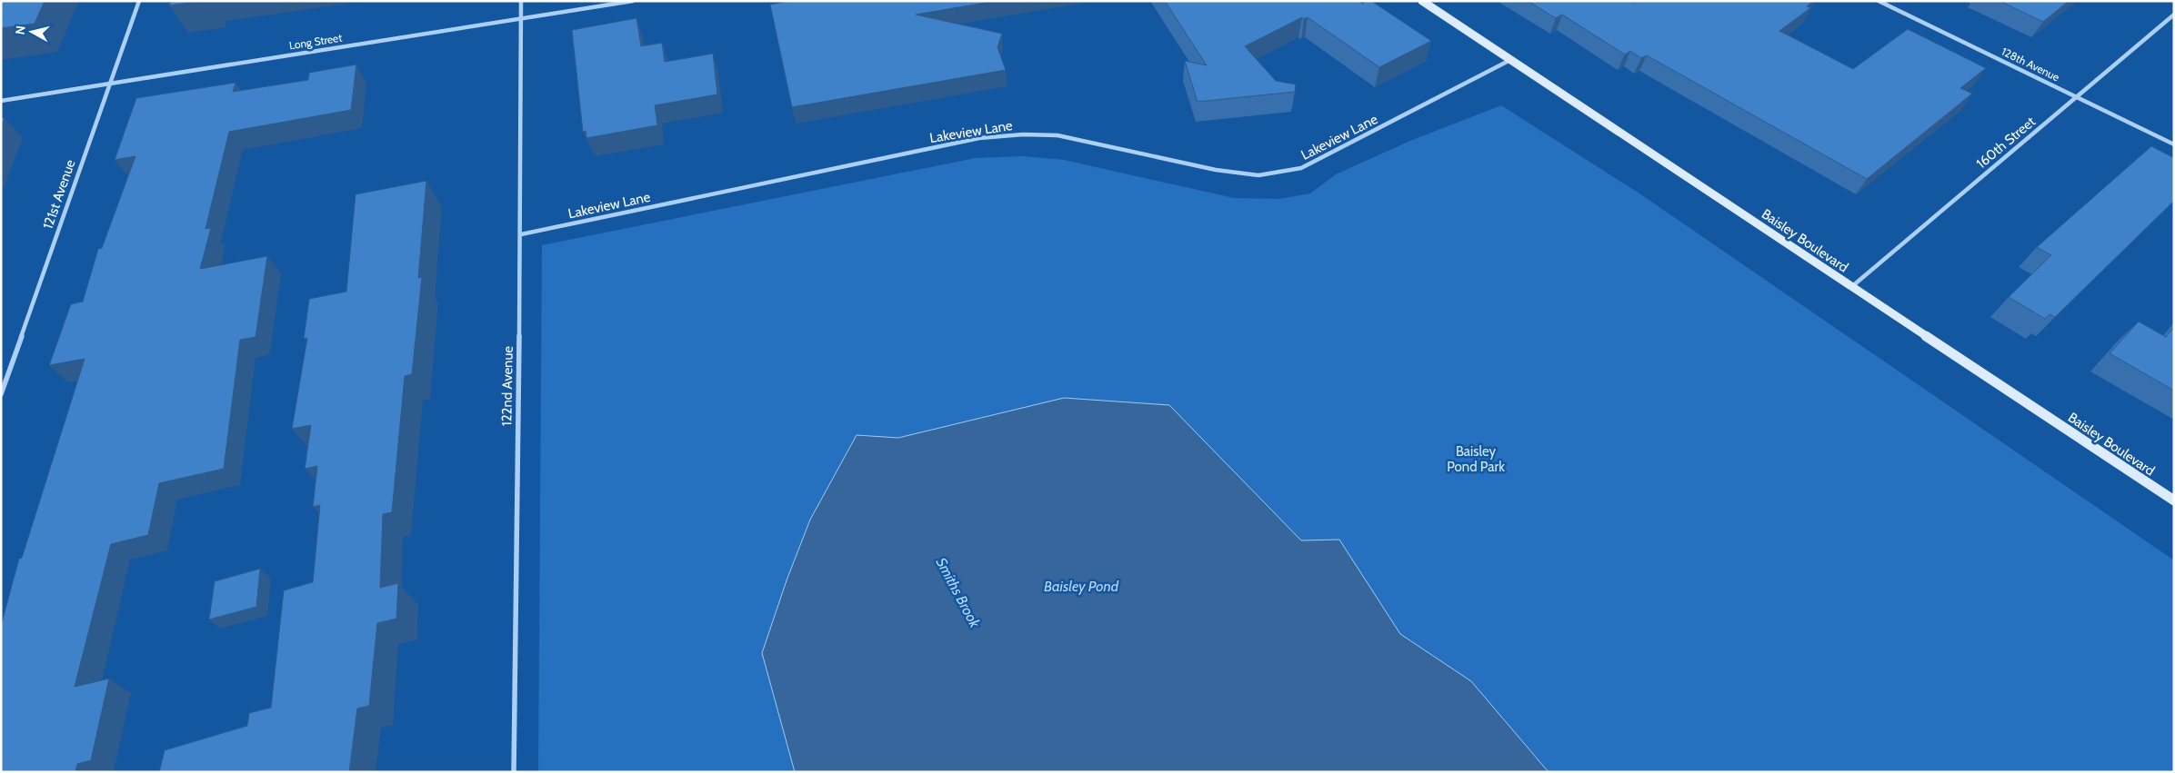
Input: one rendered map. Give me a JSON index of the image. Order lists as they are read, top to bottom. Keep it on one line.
{"streets":{"main road":["Baisley Boulevard"],"street":["Long Street","128th Avenue","Lakeview Lane","160th Street","121st Avenue","122nd Avenue"]},"crossings":[["Long Street","121st Avenue"],["Long Street","122nd Avenue"],["128th Avenue","160th Street"],["Lakeview Lane","Baisley Boulevard"],["Lakeview Lane","122nd Avenue"],["160th Street","Baisley Boulevard"]],"water":["Baisley Pond","Smiths Brook"],"parks":["Baisley Pond Park"],"north":"left"}
